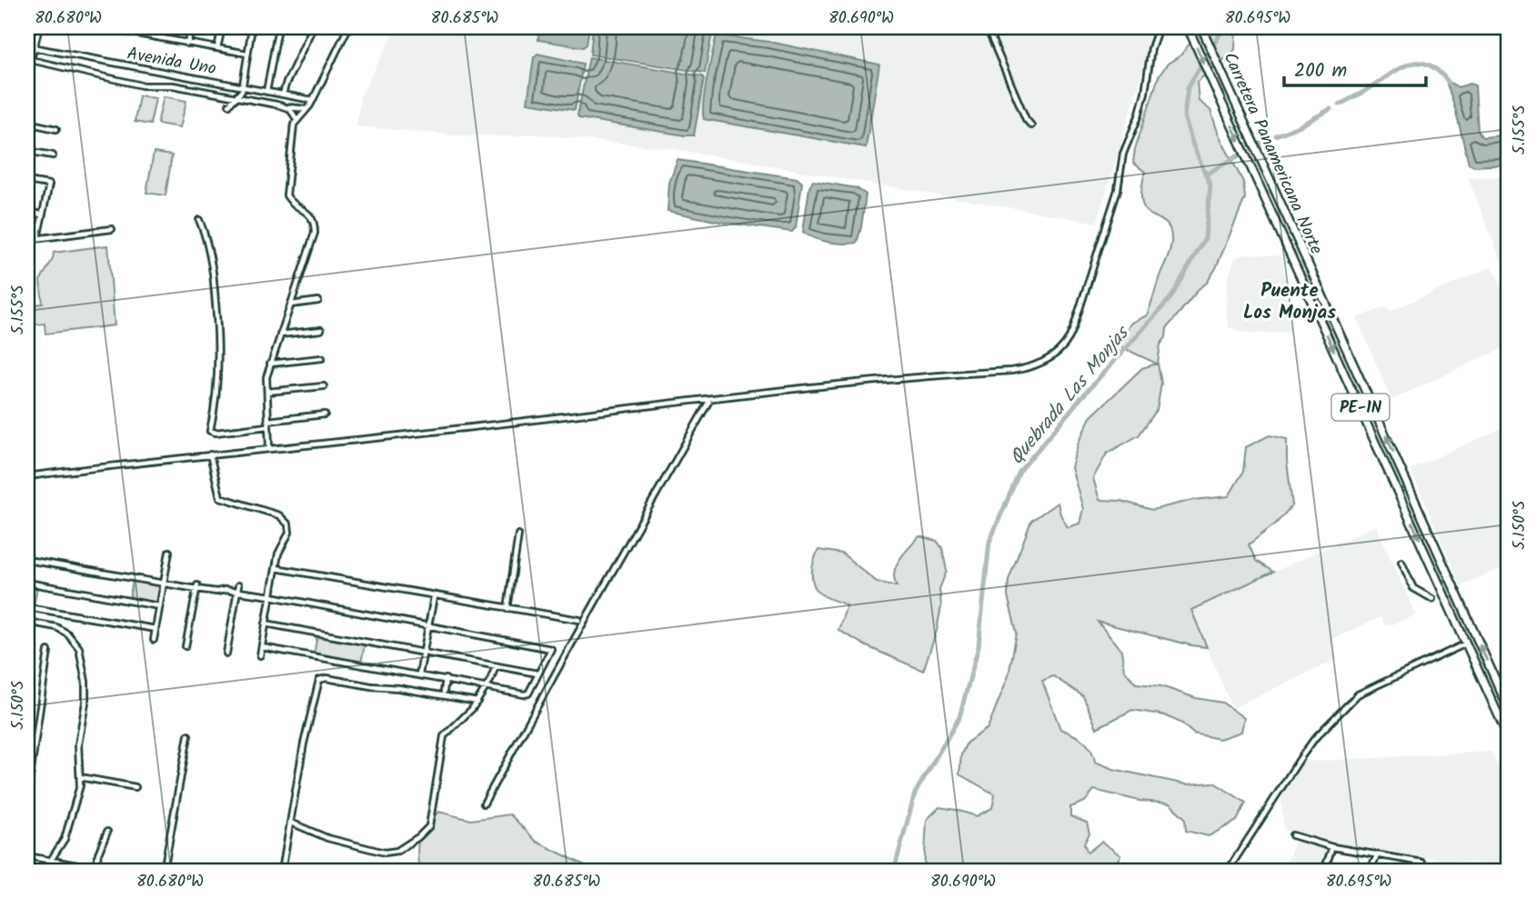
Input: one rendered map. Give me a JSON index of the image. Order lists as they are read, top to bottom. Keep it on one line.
{"streets":{"highway":["Carretera Panamericana Norte","PE-1N"],"street":["Avenida Uno"]},"districts":["Puente Los Monjas"],"water":["Quebrada Las Monjas"],"scale_bar":"200 m","coordinates":["80.680°W","80.685°W","80.690°W","80.695°W","5.155°S","5.150°S"]}
